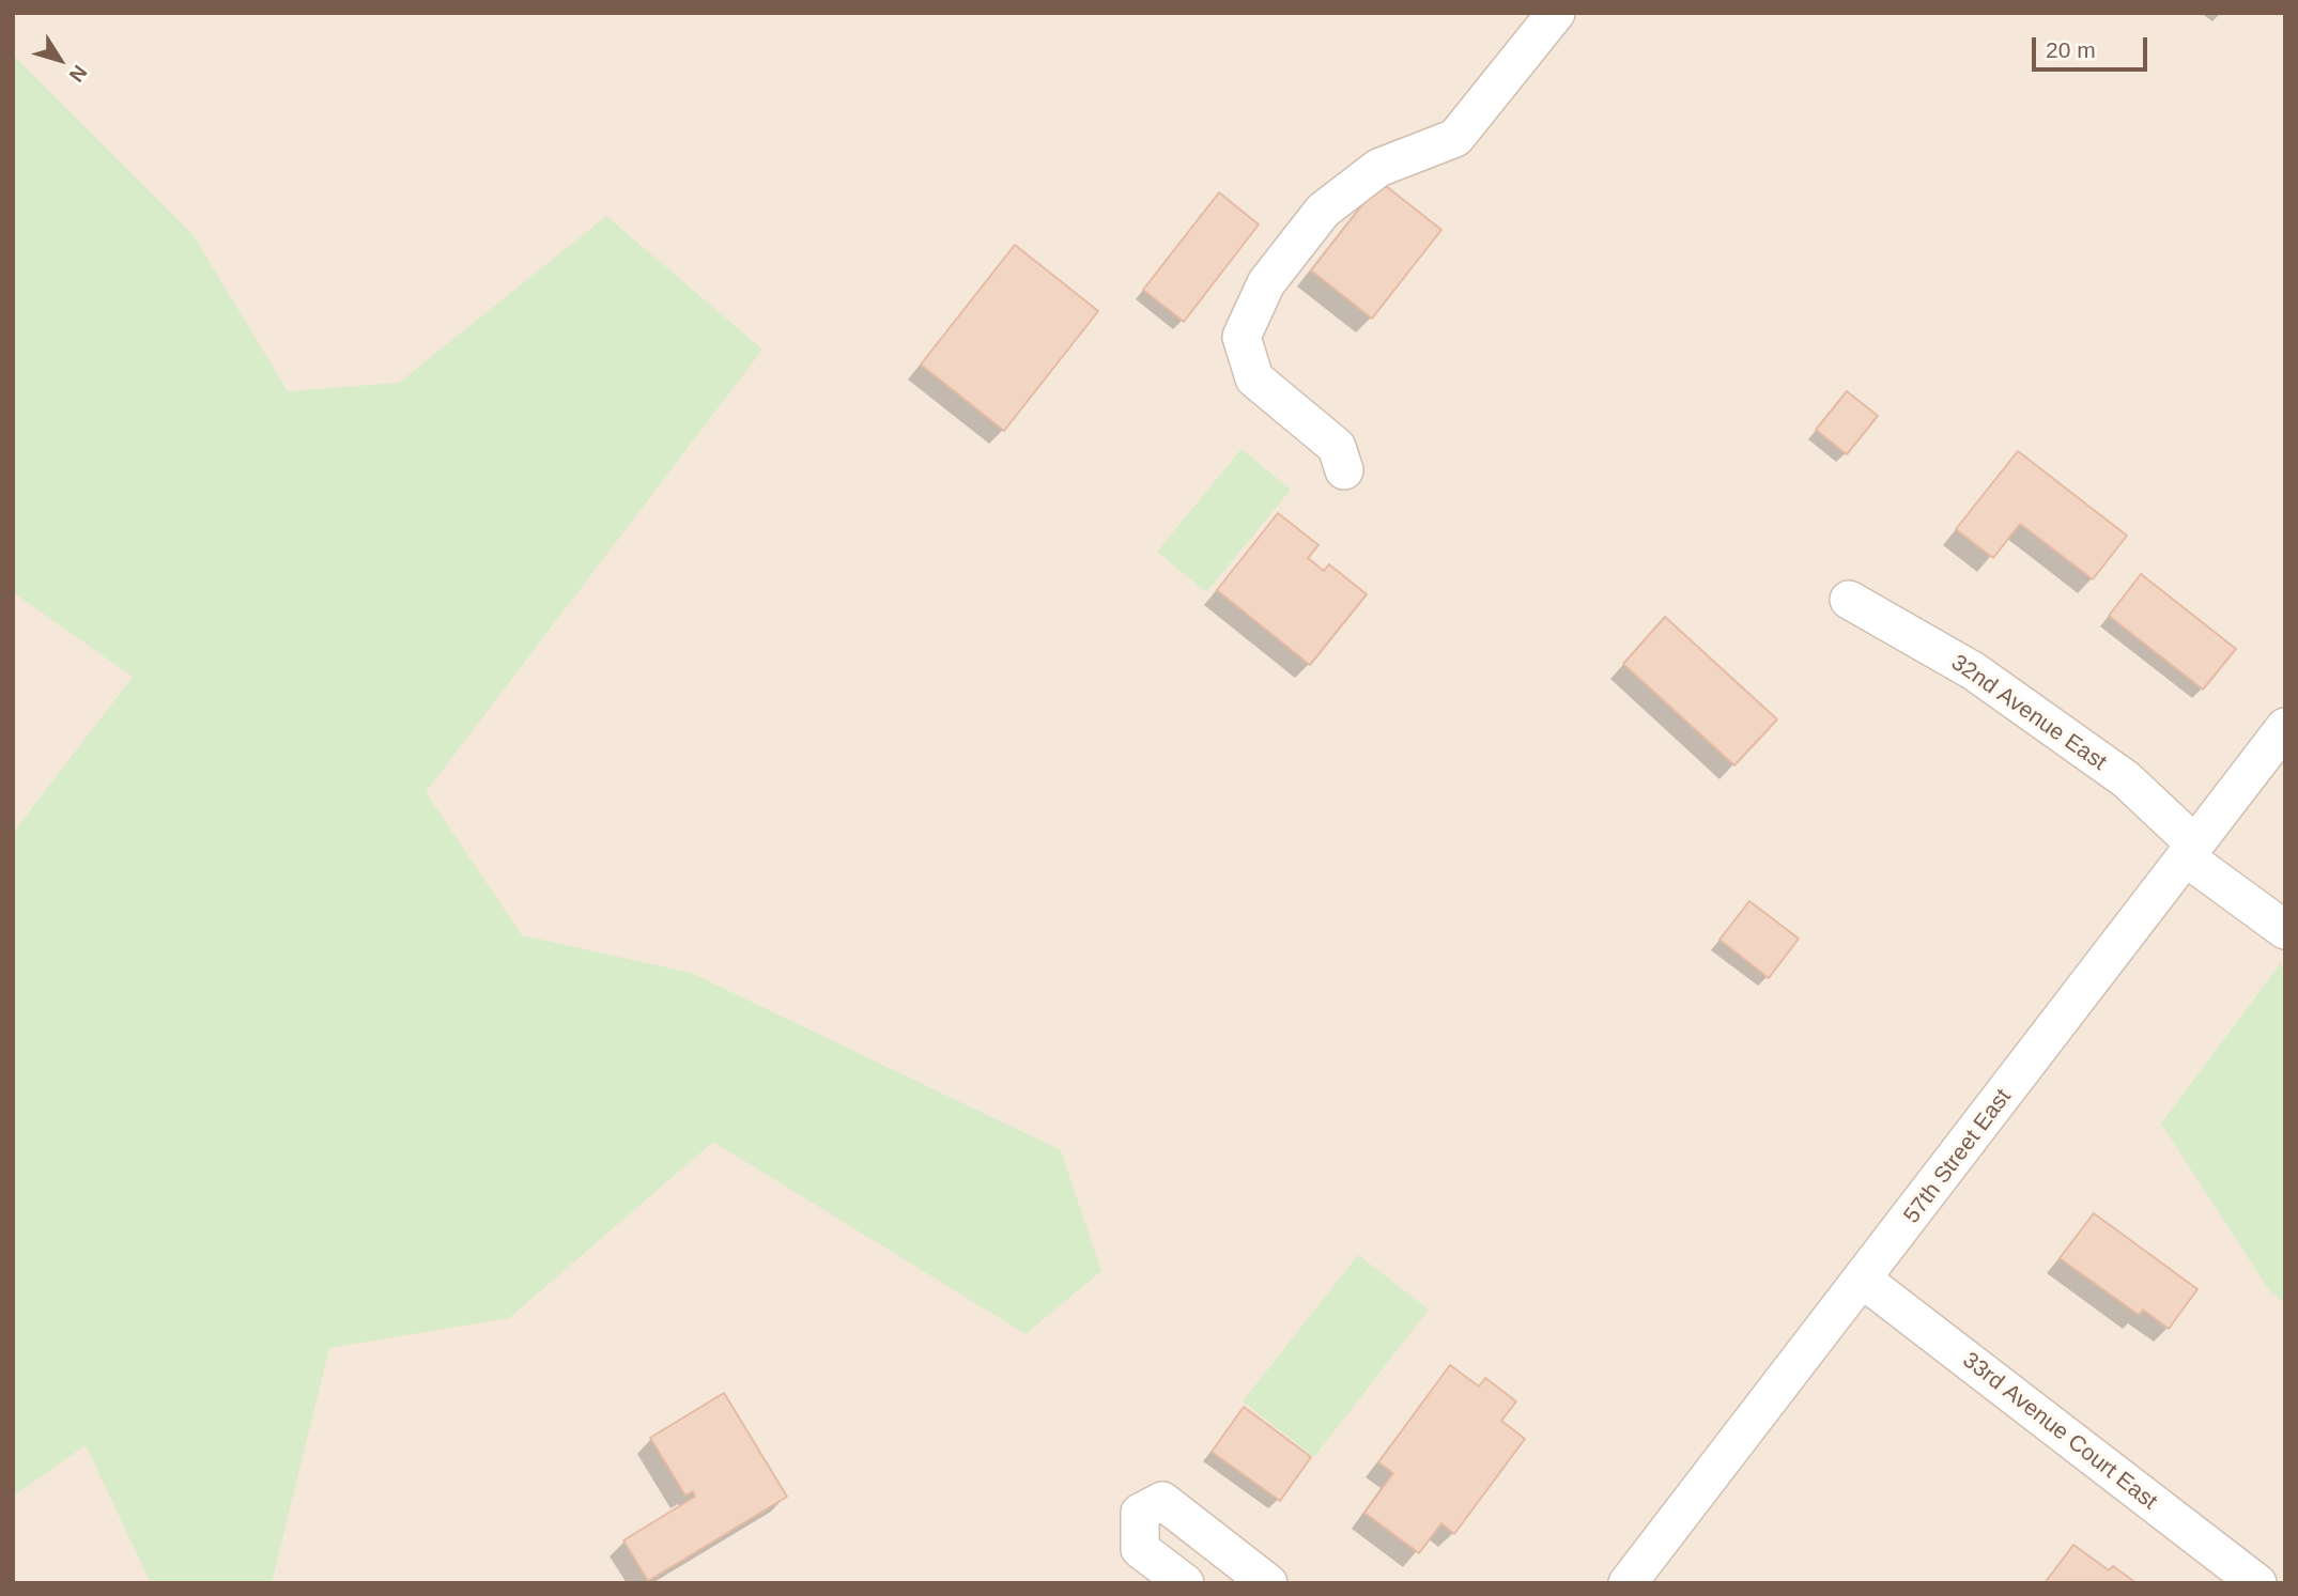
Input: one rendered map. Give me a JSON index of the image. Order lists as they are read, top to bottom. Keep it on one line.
{"streets":{"street":["32nd Avenue East","57th Street East","33rd Avenue Court East"]},"crossings":[["32nd Avenue East","57th Street East"],["57th Street East","33rd Avenue Court East"]],"scale_bar":"20 m","north":"bottom right"}
